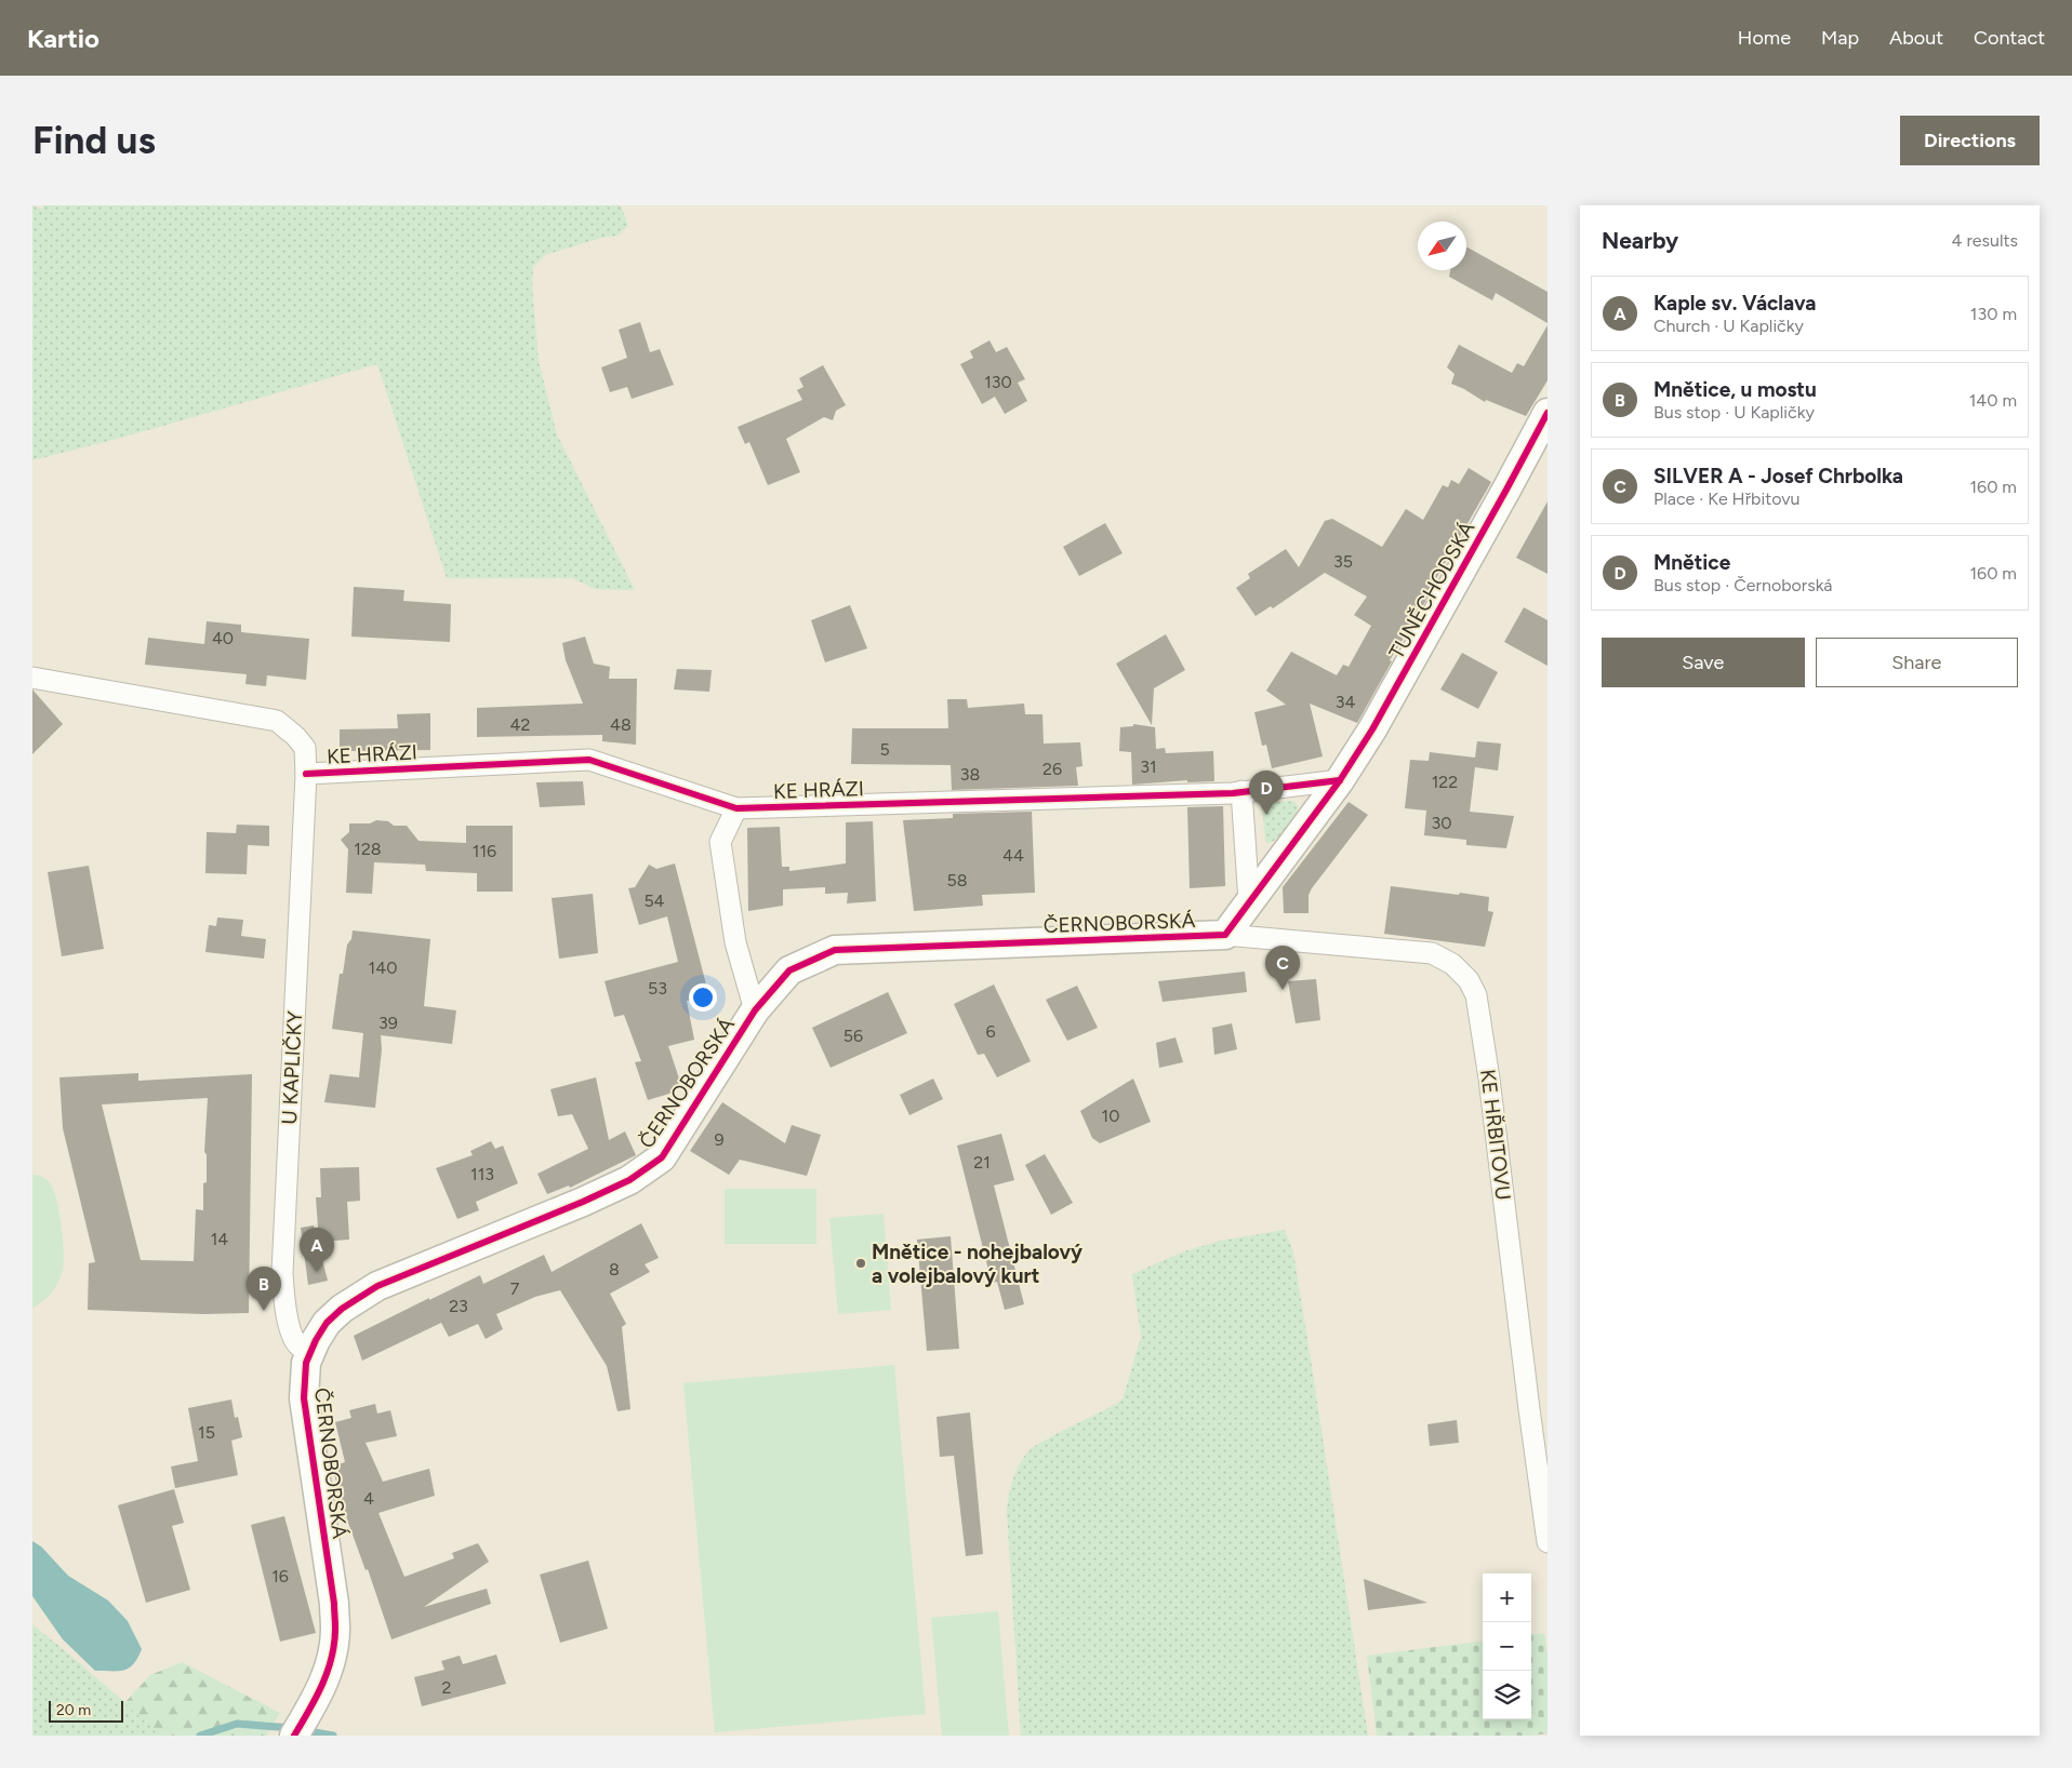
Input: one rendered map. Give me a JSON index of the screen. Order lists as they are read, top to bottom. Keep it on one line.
{"streets":{"street":["TUNĚCHODSKÁ","KE HRÁZI","ČERNOBORSKÁ","U KAPLIČKY","KE HŘBITOVU"]},"crossings":[["TUNĚCHODSKÁ","KE HRÁZI"],["TUNĚCHODSKÁ","ČERNOBORSKÁ"],["KE HRÁZI","ČERNOBORSKÁ"],["KE HRÁZI","U KAPLIČKY"],["ČERNOBORSKÁ","U KAPLIČKY"],["ČERNOBORSKÁ","KE HŘBITOVU"]],"places":["Mnětice - nohejbalový a volejbalový kurt"],"house_numbers":["130","35","40","34","42","48","5","31","26","38","122","30","128","116","44","58","54","140","53","39","6","56","10","9","21","113","14","8","7","23","15","4","16","2"],"scale_bar":"20 m","north":"bottom left","page":{"header":"Kartio","nav":["Home","Map","About","Contact"],"buttons":["Directions",["Save","Share"]],"title":"Find us","heading":["Nearby","4 results"],"list":[{"mark":"A","name":"Kaple sv. Václava","note":"Church · U Kapličky","value":"130 m"},{"mark":"B","name":"Mnětice, u mostu","note":"Bus stop · U Kapličky","value":"140 m"},{"mark":"C","name":"SILVER A - Josef Chrbolka","note":"Place · Ke Hřbitovu","value":"160 m"},{"mark":"D","name":"Mnětice","note":"Bus stop · Černoborská","value":"160 m"}],"pins":["D","C","A","B"],"map_buttons":["+","−"],"scale":"20 m"}}
